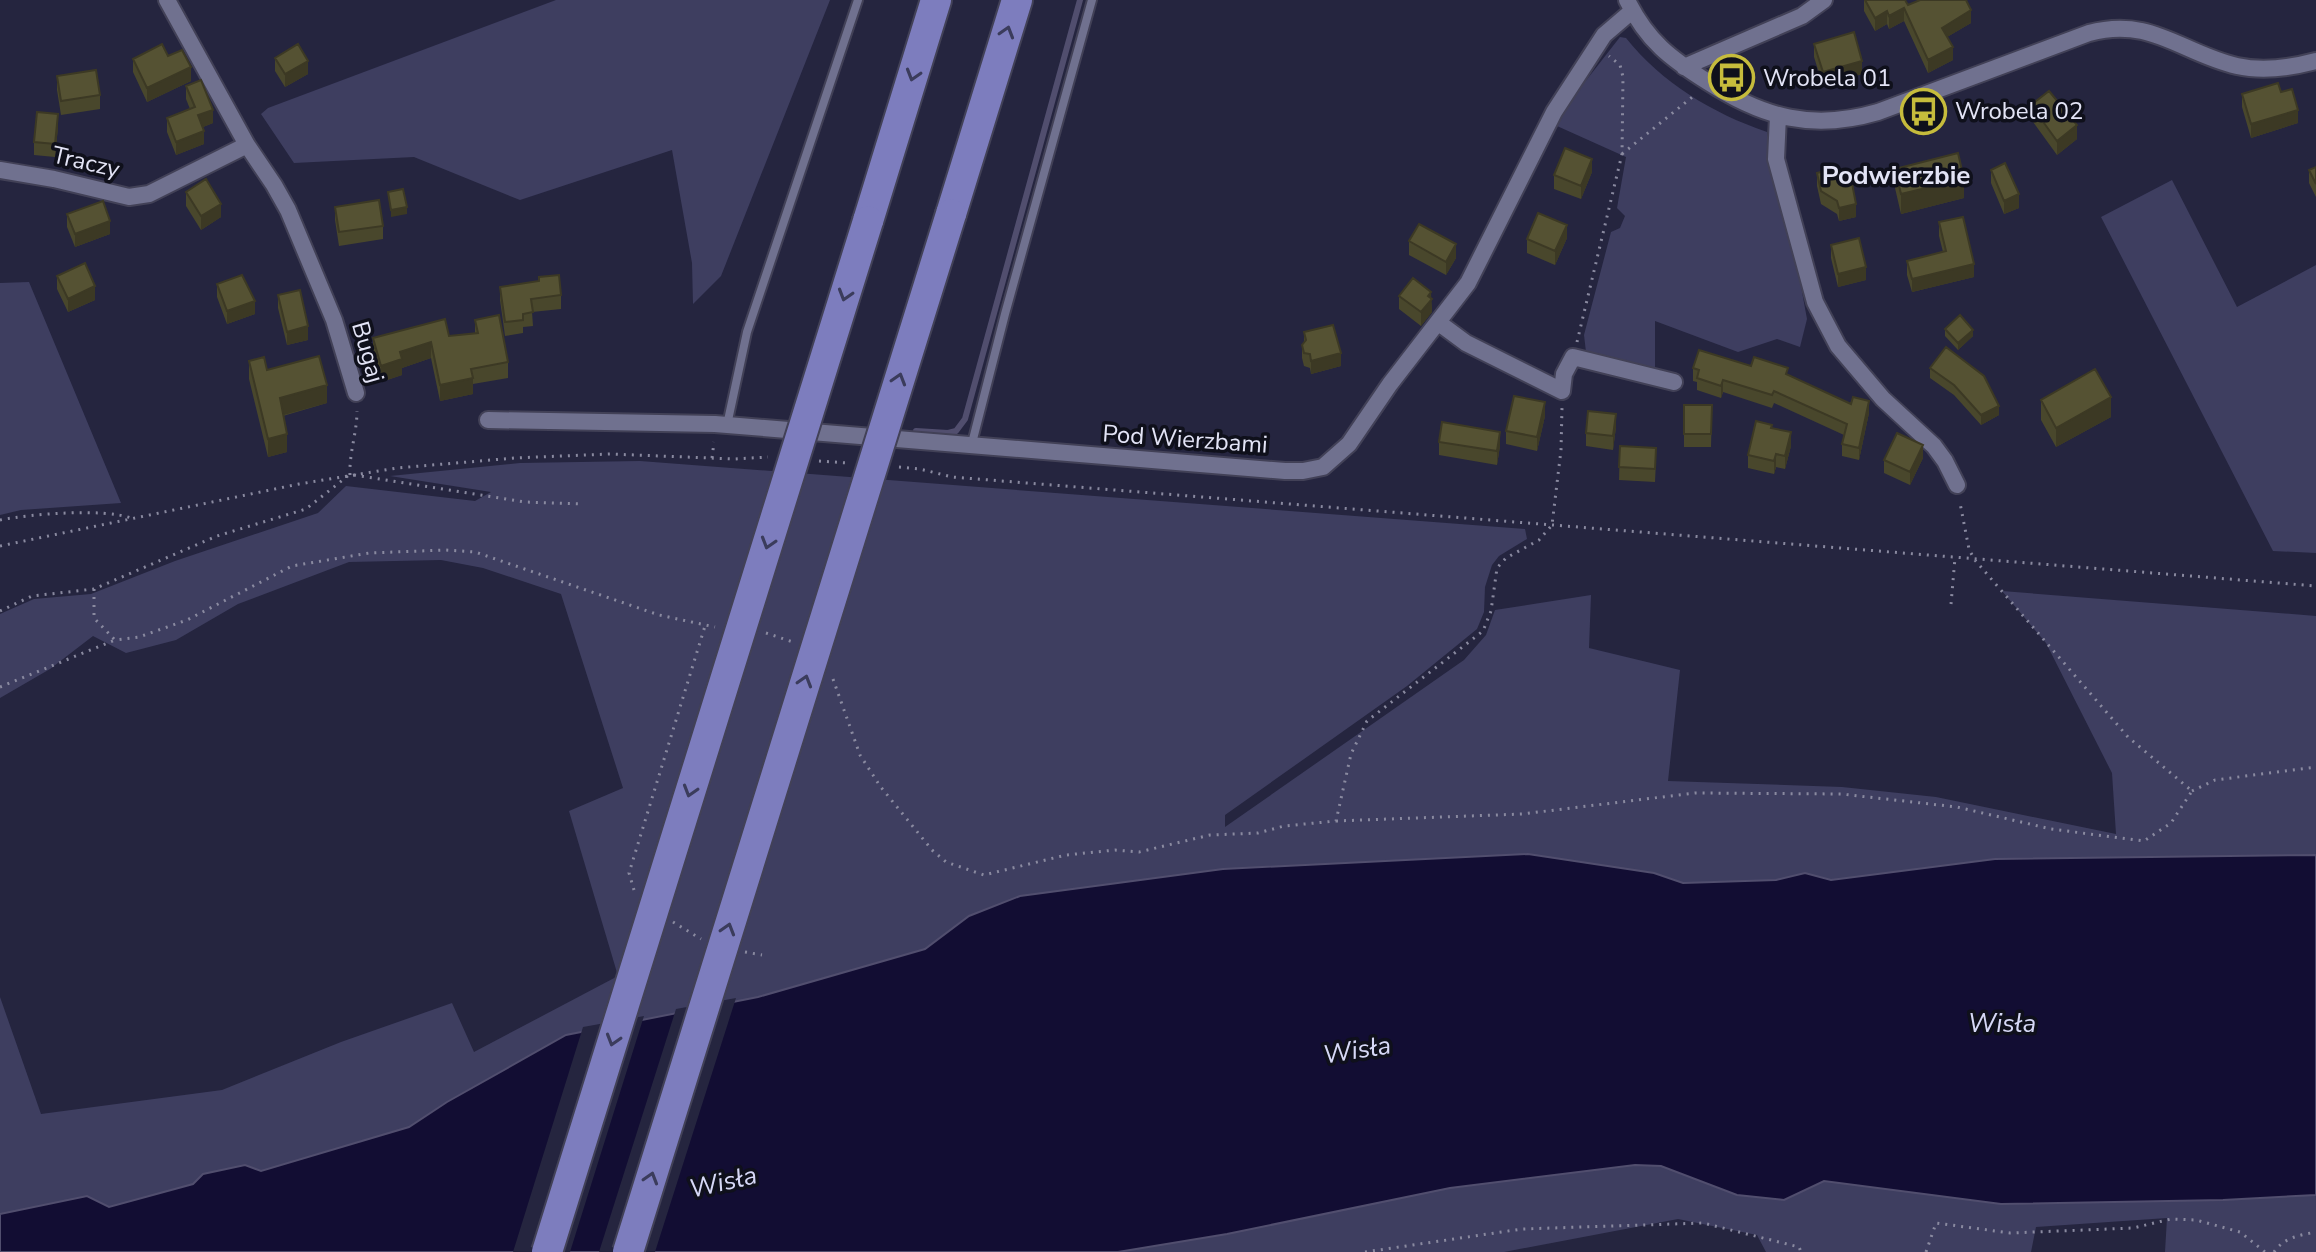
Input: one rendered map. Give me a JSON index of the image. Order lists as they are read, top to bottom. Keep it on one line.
{"streets":{"street":["Traczy","Bugaj","Pod Wierzbami"]},"crossings":[["Traczy","Bugaj"]],"districts":["Podwierzbie"],"water":["Wisła"],"places":{"bus stop":["Wrobela 01","Wrobela 02"]}}
